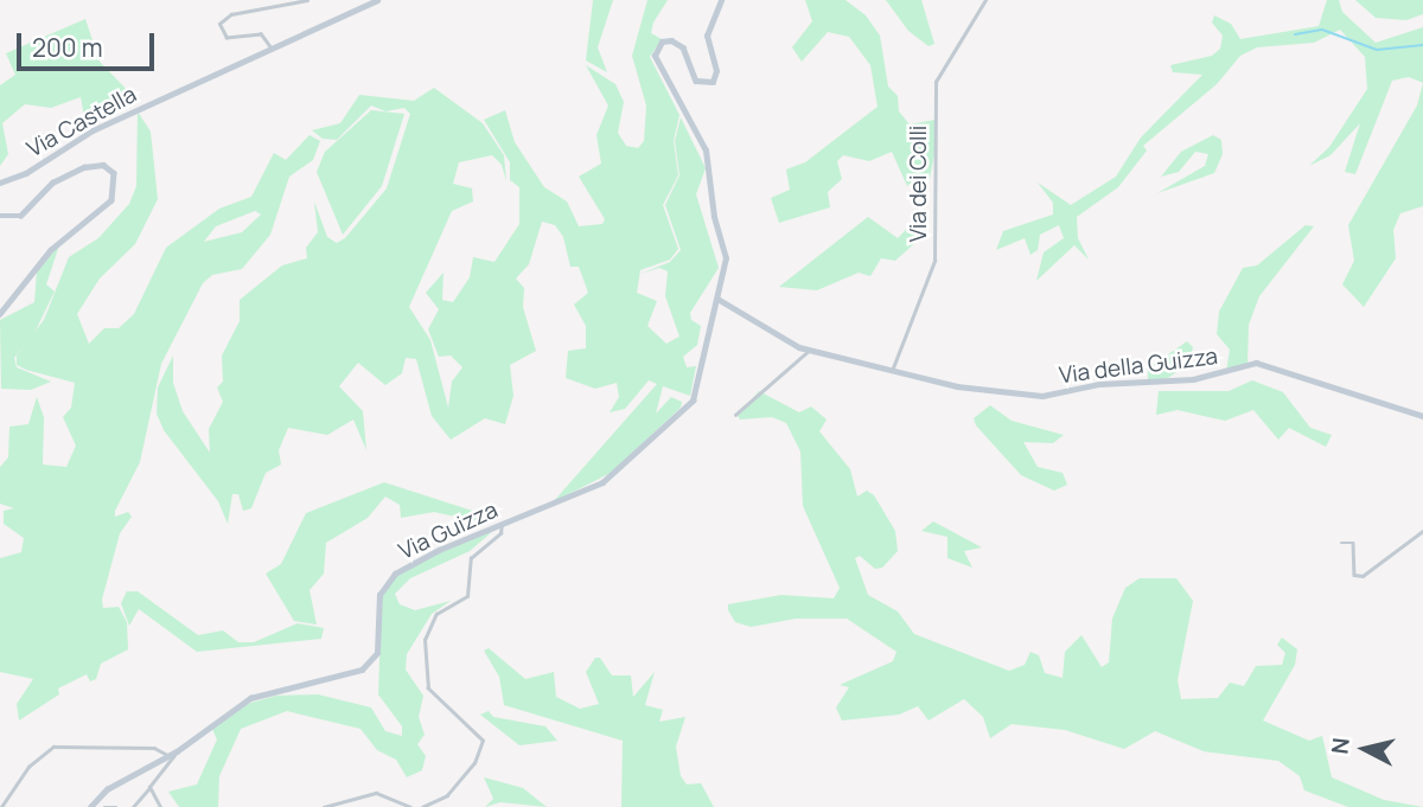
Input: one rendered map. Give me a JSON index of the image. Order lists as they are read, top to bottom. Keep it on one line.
{"streets":{"main road":["Via Castella","Via della Guizza","Via Guizza"],"street":["Via dei Colli"]},"crossings":[["Via dei Colli","Via della Guizza"],["Via della Guizza","Via Guizza"]],"scale_bar":"200 m","north":"left"}
